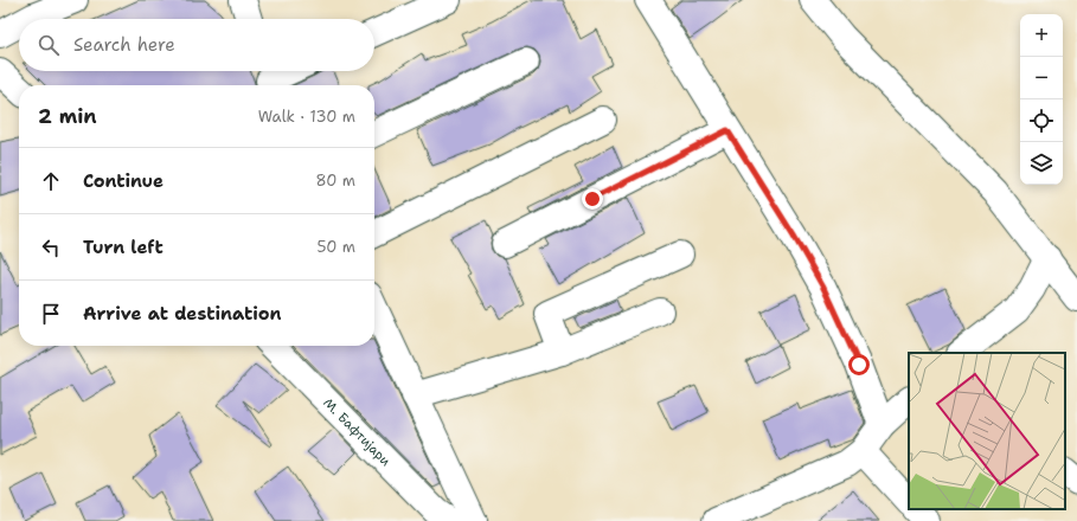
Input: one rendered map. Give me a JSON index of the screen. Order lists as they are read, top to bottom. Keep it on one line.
{"streets":{"street":["М. Бафтијари"]},"page":{"map_buttons":["+","−"],"search":"Search here","heading":["2 min","Walk · 130 m"],"list":[["Continue","80 m"],["Turn left","50 m"],"Arrive at destination"]}}
